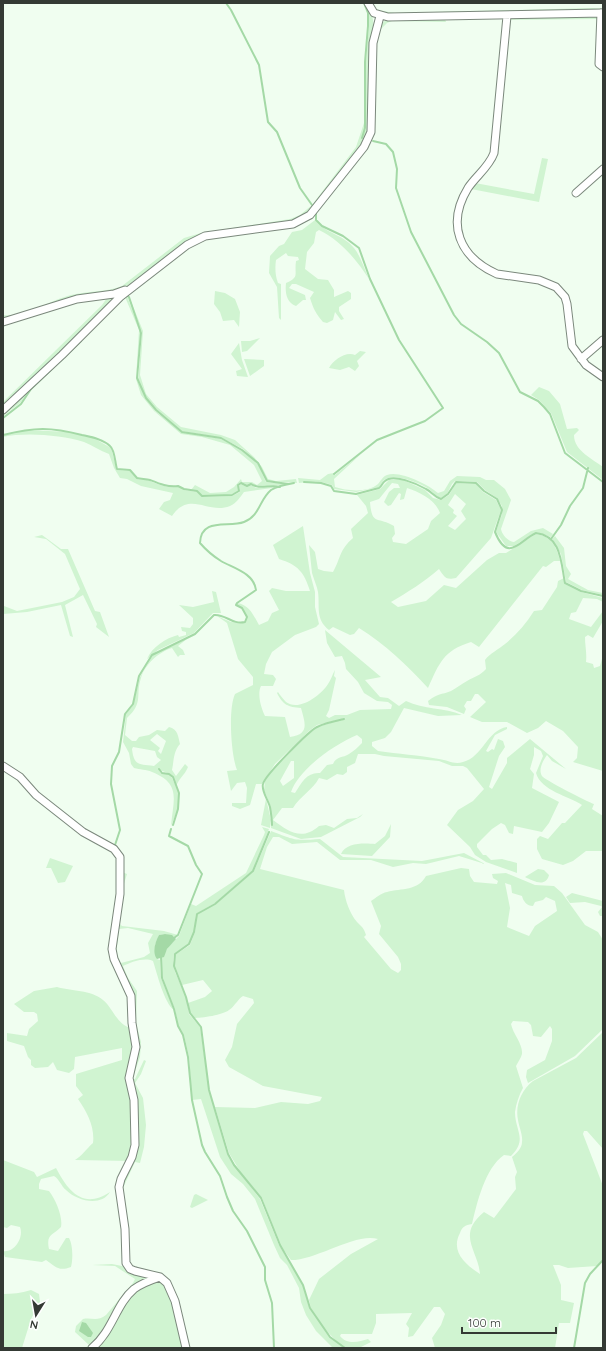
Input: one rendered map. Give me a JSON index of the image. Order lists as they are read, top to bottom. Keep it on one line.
{"scale_bar":"100 m","north":"bottom"}
